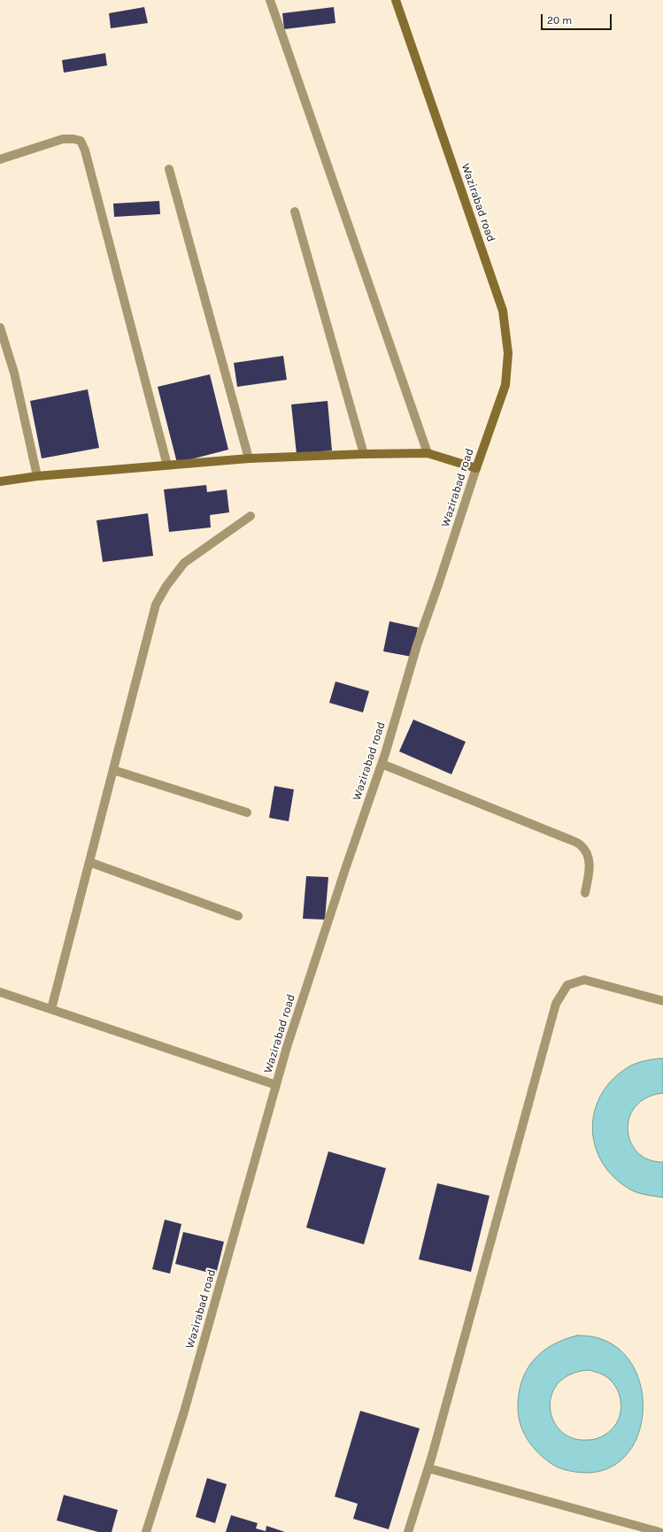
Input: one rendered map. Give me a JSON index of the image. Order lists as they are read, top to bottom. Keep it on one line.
{"streets":{"street":["Wazirabad road"]},"scale_bar":"20 m"}
